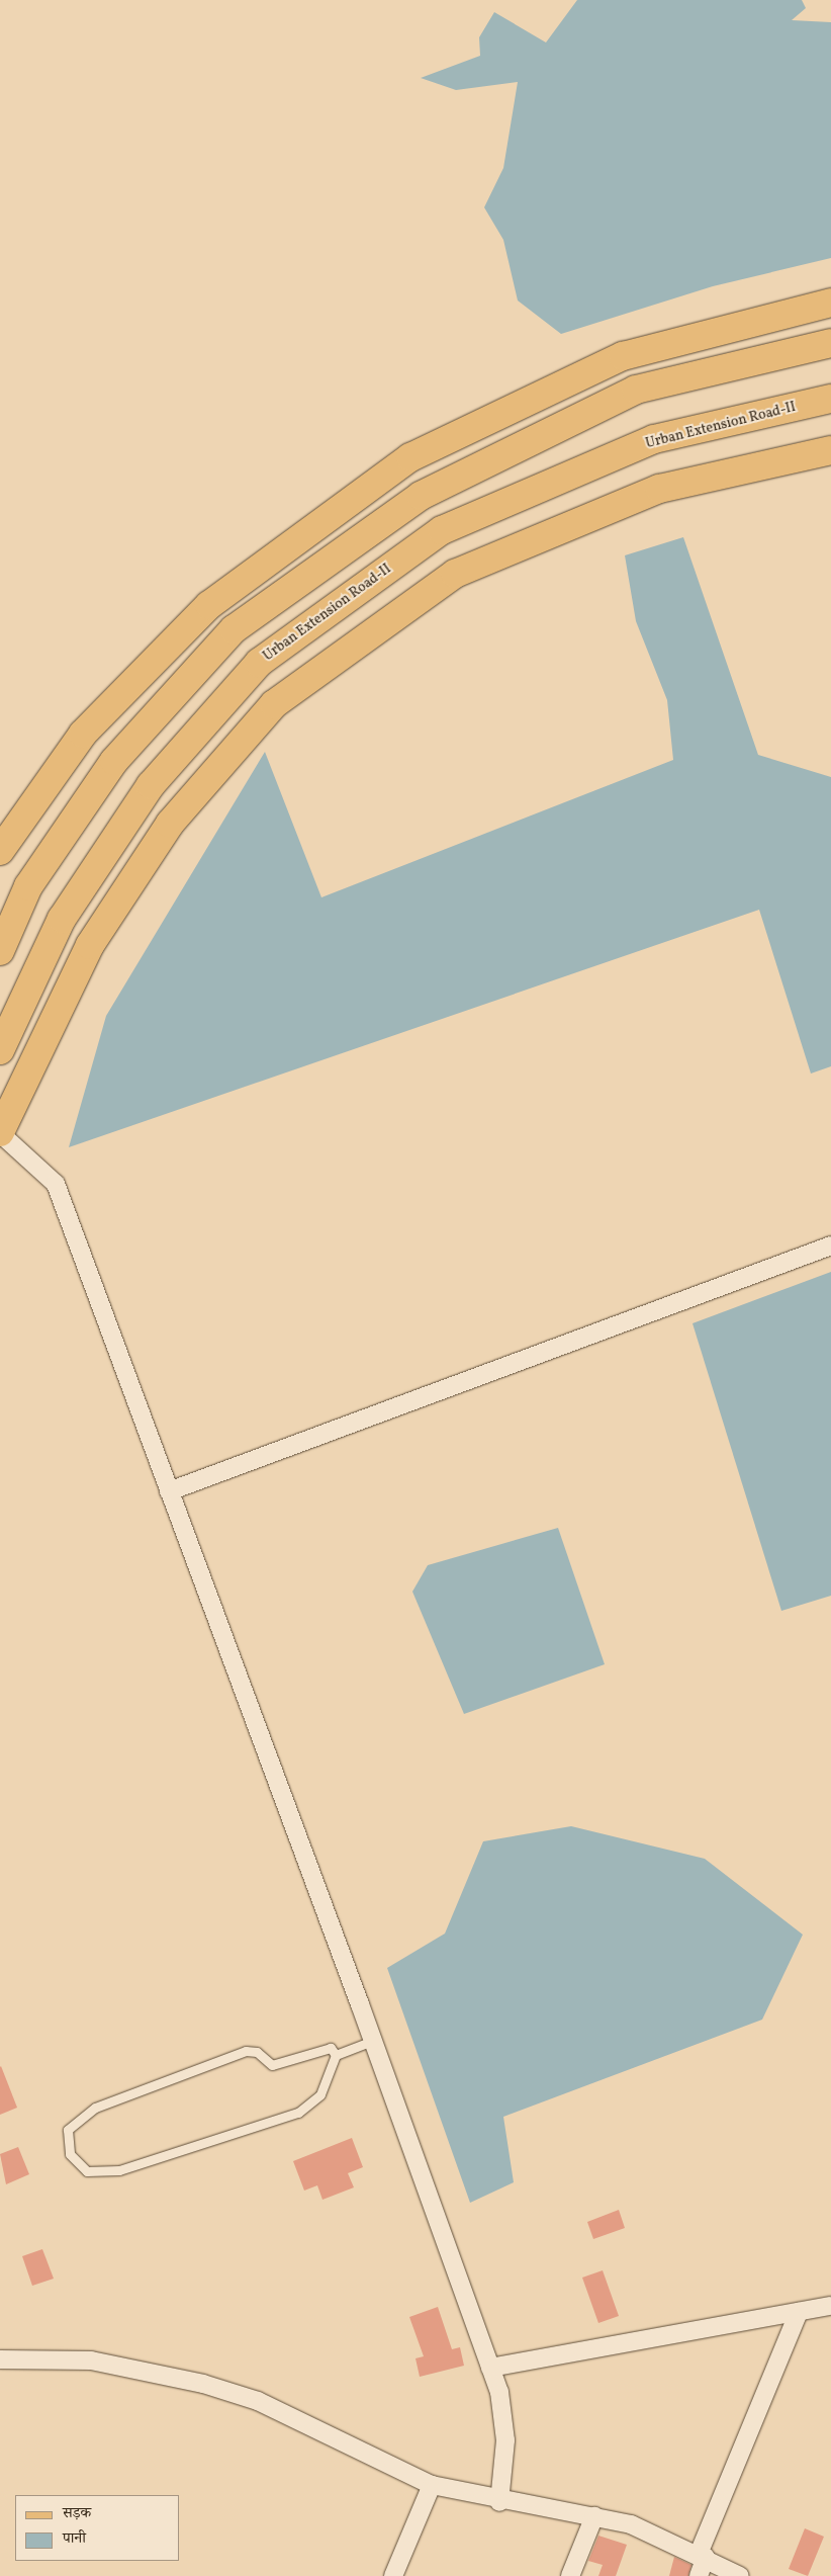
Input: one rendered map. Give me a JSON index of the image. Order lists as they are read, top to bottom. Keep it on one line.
{"streets":{"main road":["Urban Extension Road-II"]},"legend":["सड़क","पानी"]}
